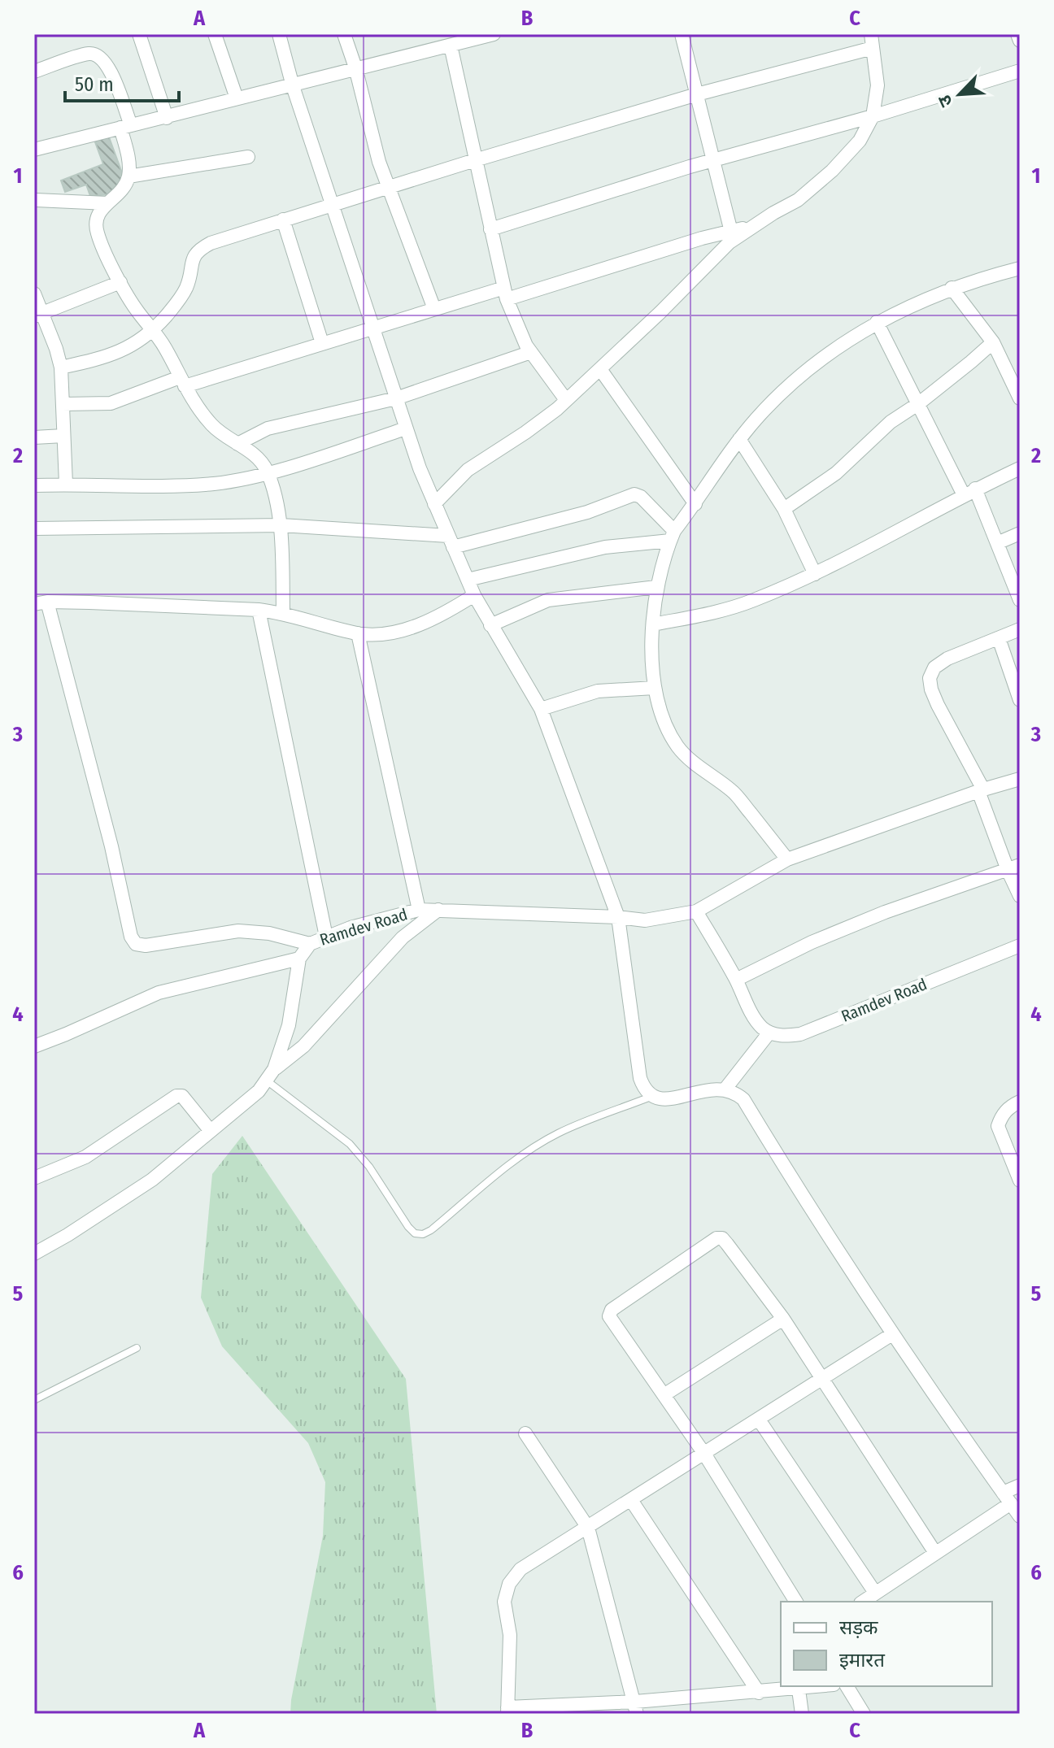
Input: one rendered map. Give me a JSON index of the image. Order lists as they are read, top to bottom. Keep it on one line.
{"streets":{"street":["Ramdev Road"]},"legend":["सड़क","इमारत"],"scale_bar":"50 m","north":"bottom left","grid":{"columns":["A","B","C"],"rows":["1","2","3","4","5","6"]}}
